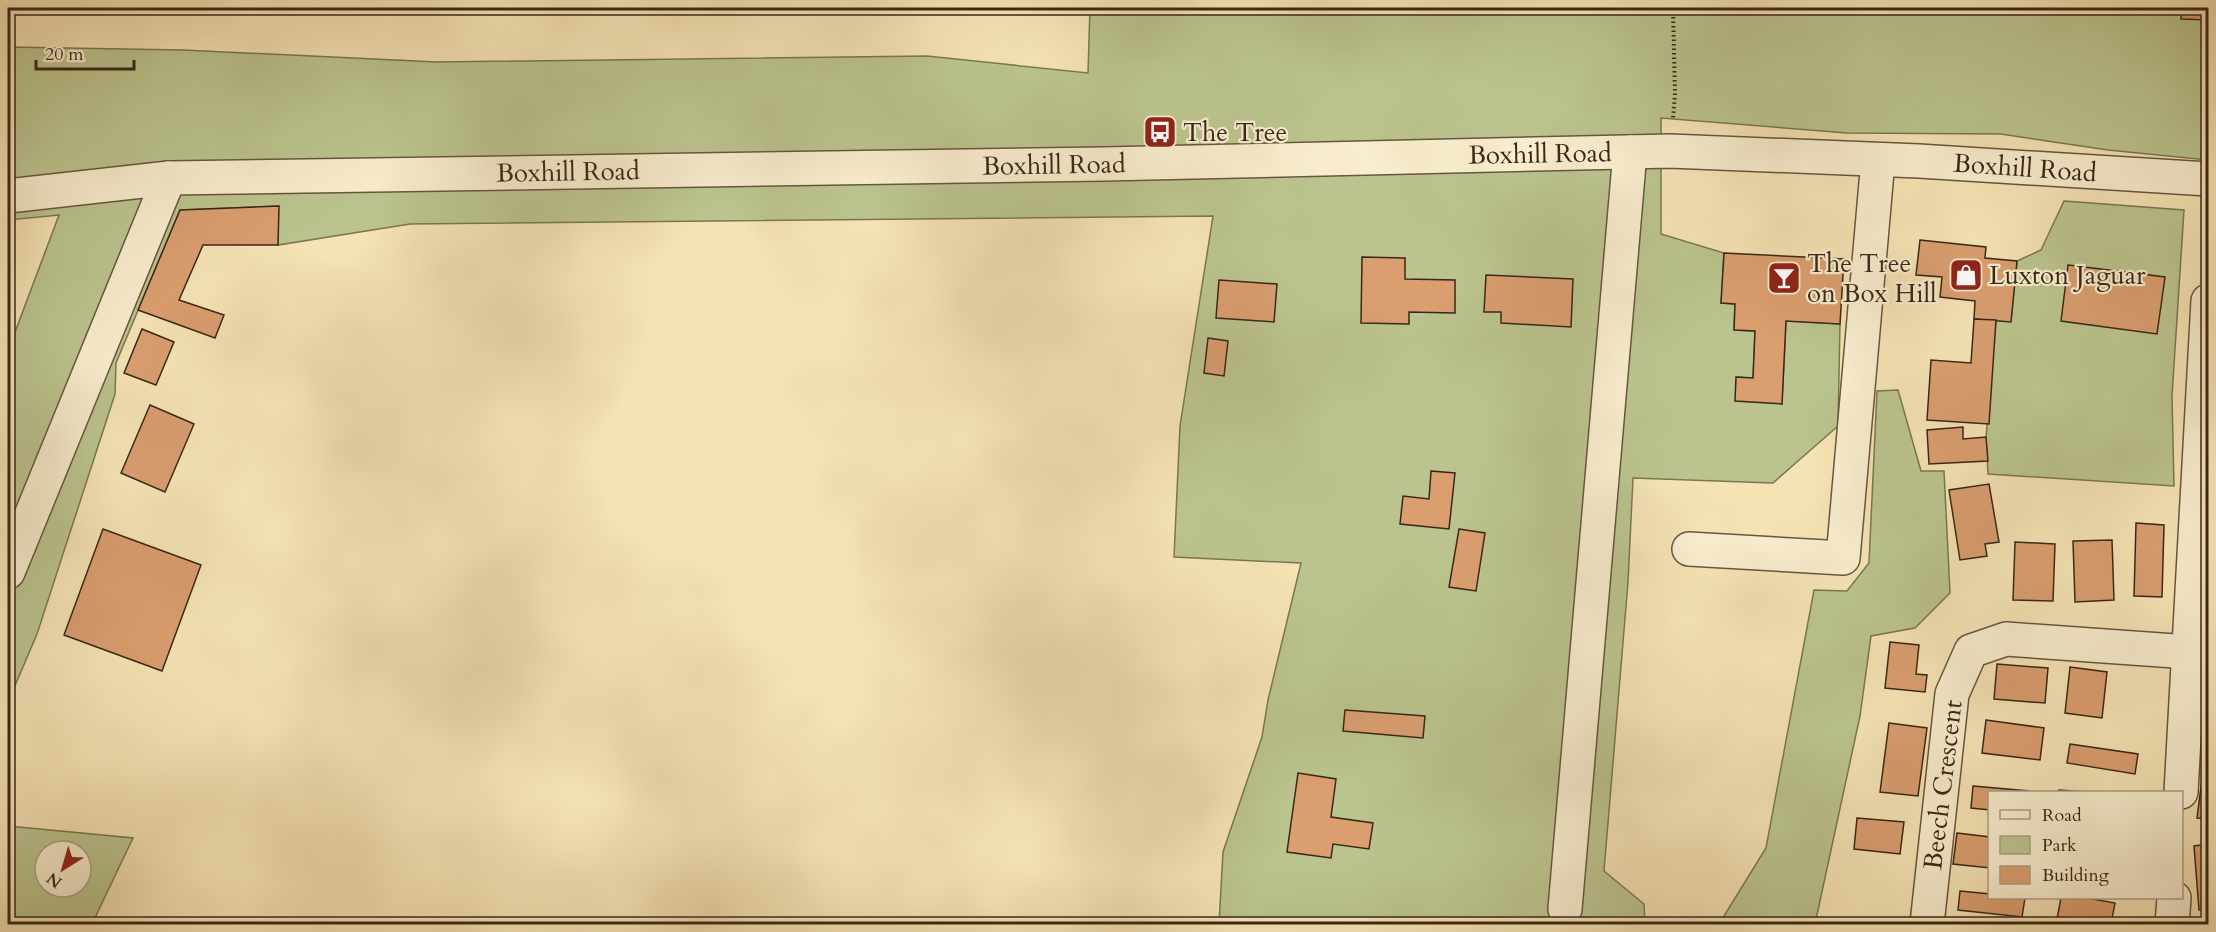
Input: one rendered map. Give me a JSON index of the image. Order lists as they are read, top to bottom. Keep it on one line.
{"streets":{"street":["Boxhill Road","Beech Crescent"]},"places":{"bus stop":["The Tree"],"shop":["Luxton Jaguar"],"bar":["The Tree on Box Hill"]},"legend":["Road","Park","Building"],"scale_bar":"20 m","north":"bottom left"}
